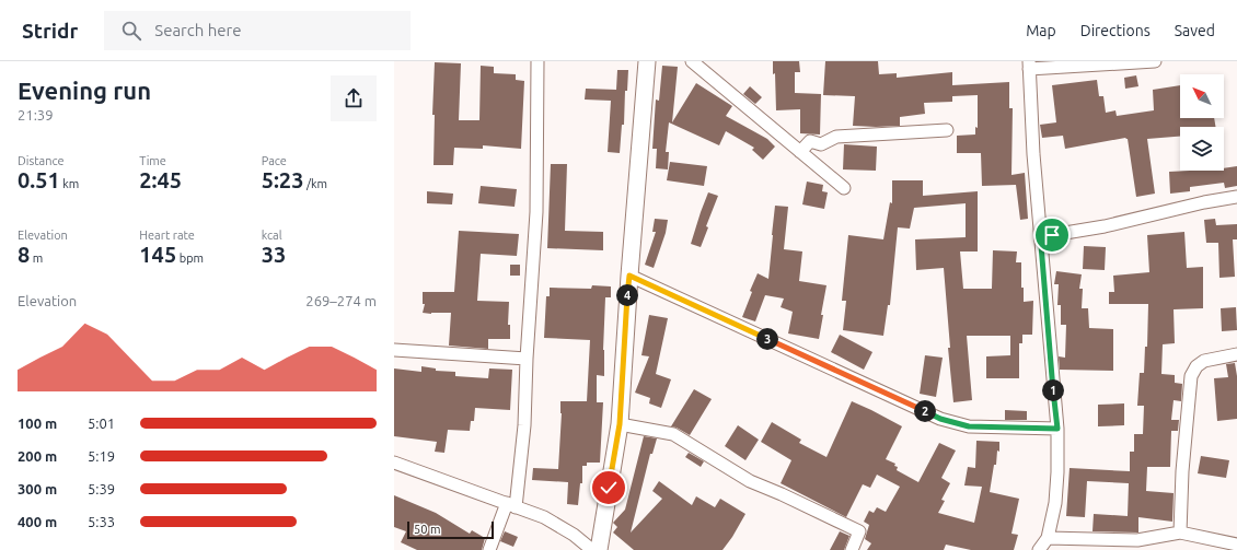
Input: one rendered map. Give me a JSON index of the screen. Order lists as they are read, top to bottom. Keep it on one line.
{"scale_bar":"50 m","north":"top left","page":{"header":"Stridr","search":"Search here","nav":["Map","Directions","Saved"],"heading":["Evening run","21:39"],"stats":[["Distance","0.51 km"],["Time","2:45"],["Pace","5:23 /km"],["Elevation","8 m"],["Heart rate","145 bpm"],["kcal","33"]],"chart":["Elevation","269–274 m"],"pins":["4","3","1","2"],"list":[{"name":"100 m","note":"5:01"},{"name":"200 m","note":"5:19"},{"name":"300 m","note":"5:39"},{"name":"400 m","note":"5:33"}],"scale":"50 m"}}
